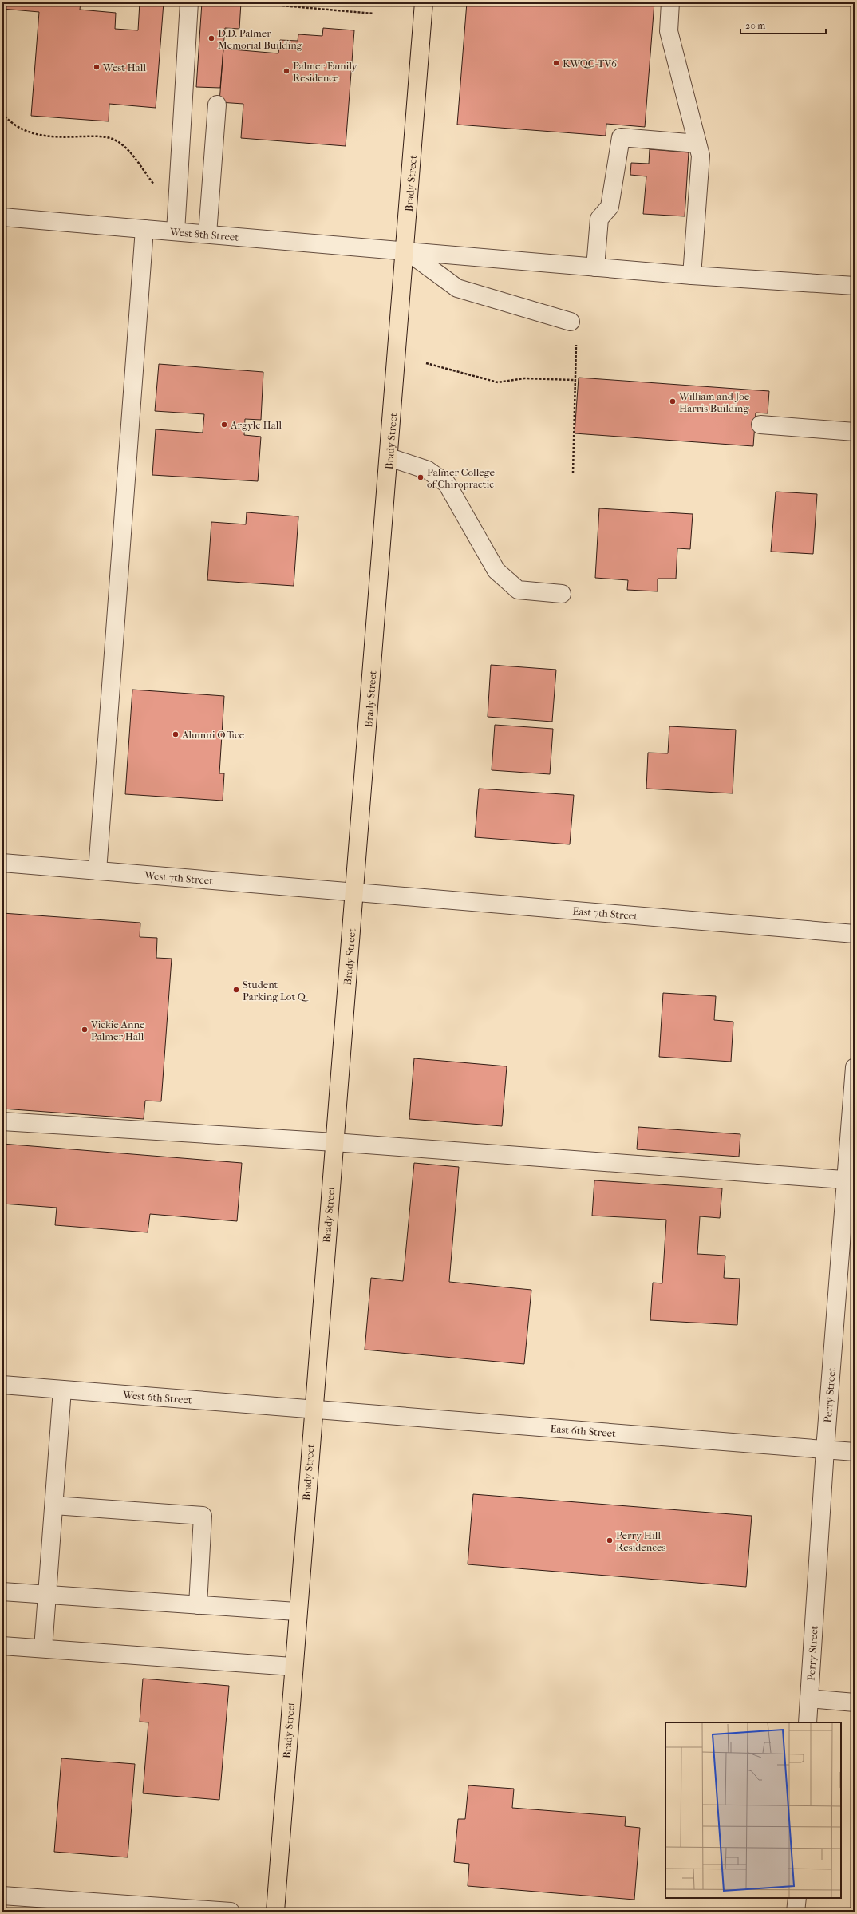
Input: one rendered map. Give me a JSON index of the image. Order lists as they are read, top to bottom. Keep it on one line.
{"streets":{"highway":["Brady Street"],"street":["West 8th Street","West 7th Street","East 7th Street","Perry Street","West 6th Street","East 6th Street"]},"crossings":[["Brady Street","West 8th Street"],["Brady Street","West 7th Street"],["Brady Street","East 7th Street"],["Brady Street","West 6th Street"],["Brady Street","East 6th Street"],["West 7th Street","East 7th Street"],["Perry Street","East 6th Street"],["West 6th Street","East 6th Street"]],"places":["D.D. Palmer Memorial Building","KWQC-TV6","West Hall","Palmer Family Residence","William and Joe Harris Building","Argyle Hall","Palmer College of Chiropractic","Alumni Office","Student Parking Lot Q","Vickie Anne Palmer Hall","Perry Hill Residences"],"scale_bar":"20 m"}
